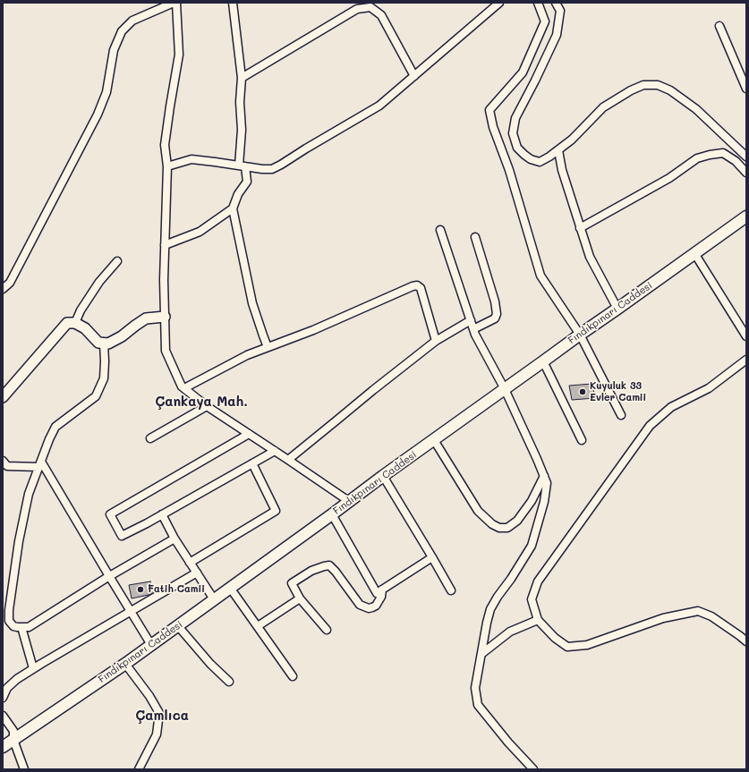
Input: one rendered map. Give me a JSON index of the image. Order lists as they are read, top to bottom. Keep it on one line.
{"streets":{"main road":["Fındıkpınarı Caddesi"]},"districts":["Çankaya Mah.","Çamlıca"],"places":["Kuyuluk 33 Evler Camii","Fatih Camii"]}
